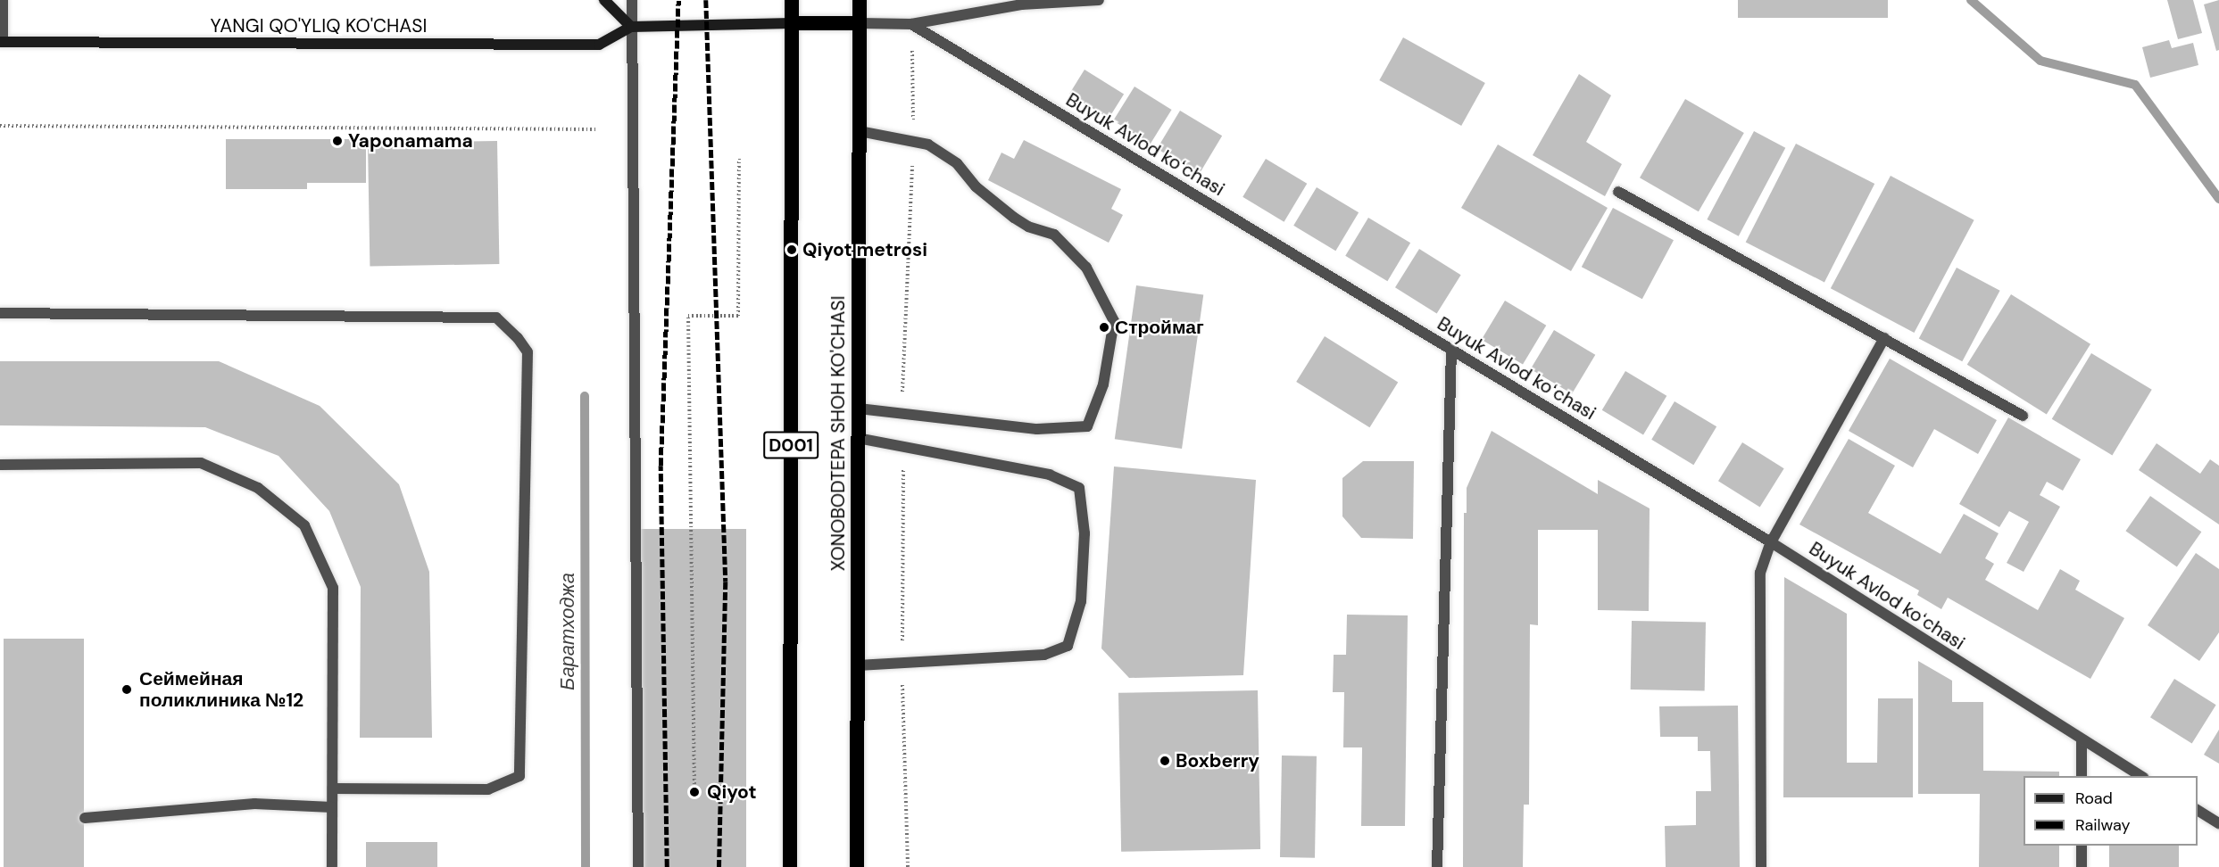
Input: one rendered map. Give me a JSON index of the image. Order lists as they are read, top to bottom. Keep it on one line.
{"streets":{"highway":["XONOBODTEPA SHOH KO'CHASI","D001"],"main road":["YANGI QO'YLIQ KO'CHASI"],"street":["Buyuk Avlod koʻchasi"]},"crossings":[["YANGI QO'YLIQ KO'CHASI","D001"]],"water":["Баратходжа"],"places":["Yaponamama","Qiyot metrosi","Строймаг","Сеймейная поликлиника №12","Boxberry","Qiyot"],"legend":["Road","Railway"]}
